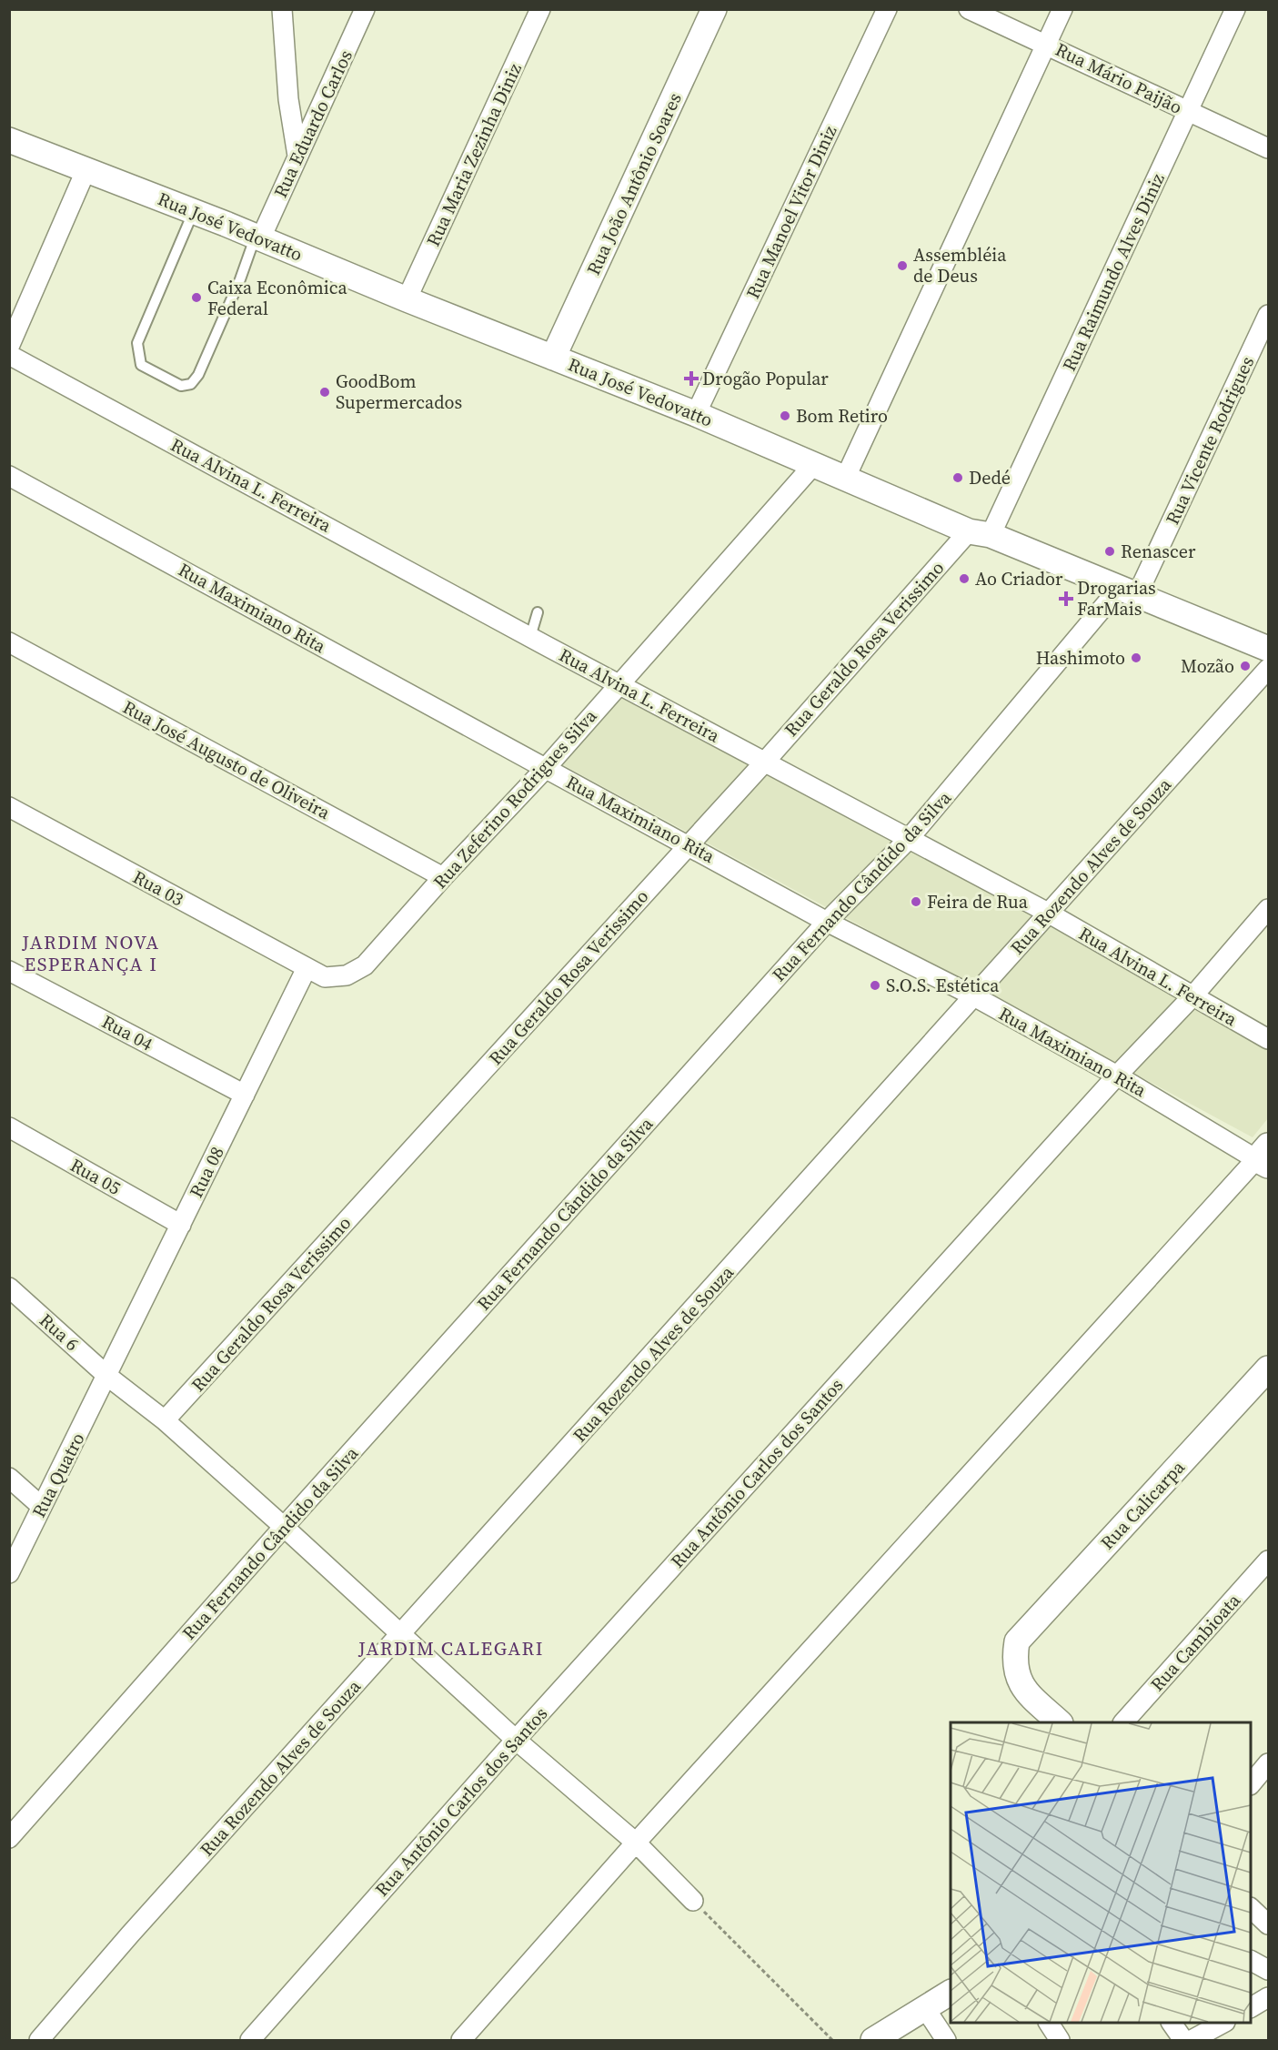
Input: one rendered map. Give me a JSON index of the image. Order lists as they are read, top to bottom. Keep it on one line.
{"streets":{"street":["Rua Mário Paijão","Rua Eduardo Carlos","Rua Maria Zezinha Diniz","Rua João Antônio Soares","Rua Manoel Vitor Diniz","Rua José Vedovatto","Rua Raimundo Alves Diniz","Rua Vicente Rodrigues","Rua Alvina L. Ferreira","Rua Maximiano Rita","Rua Geraldo Rosa Verissimo","Rua José Augusto de Oliveira","Rua Zeferino Rodrigues Silva","Rua Rozendo Alves de Souza","Rua Fernando Cândido da Silva","Rua 03","Rua 04","Rua 08","Rua 05","Rua 6","Rua Antônio Carlos dos Santos","Rua Quatro","Rua Calicarpa","Rua Cambioata"]},"crossings":[["Rua Mário Paijão","Rua Raimundo Alves Diniz"],["Rua Eduardo Carlos","Rua José Vedovatto"],["Rua Maria Zezinha Diniz","Rua José Vedovatto"],["Rua João Antônio Soares","Rua José Vedovatto"],["Rua Manoel Vitor Diniz","Rua José Vedovatto"],["Rua José Vedovatto","Rua Raimundo Alves Diniz"],["Rua José Vedovatto","Rua Vicente Rodrigues"],["Rua José Vedovatto","Rua Geraldo Rosa Verissimo"],["Rua José Vedovatto","Rua Zeferino Rodrigues Silva"],["Rua José Vedovatto","Rua Fernando Cândido da Silva"],["Rua Raimundo Alves Diniz","Rua Geraldo Rosa Verissimo"],["Rua Vicente Rodrigues","Rua Fernando Cândido da Silva"],["Rua Alvina L. Ferreira","Rua Geraldo Rosa Verissimo"],["Rua Alvina L. Ferreira","Rua Zeferino Rodrigues Silva"],["Rua Alvina L. Ferreira","Rua Rozendo Alves de Souza"],["Rua Alvina L. Ferreira","Rua Fernando Cândido da Silva"],["Rua Alvina L. Ferreira","Rua Antônio Carlos dos Santos"],["Rua Maximiano Rita","Rua Geraldo Rosa Verissimo"],["Rua Maximiano Rita","Rua Zeferino Rodrigues Silva"],["Rua Maximiano Rita","Rua Rozendo Alves de Souza"],["Rua Maximiano Rita","Rua Fernando Cândido da Silva"],["Rua Maximiano Rita","Rua Antônio Carlos dos Santos"],["Rua Geraldo Rosa Verissimo","Rua 6"],["Rua José Augusto de Oliveira","Rua Zeferino Rodrigues Silva"],["Rua Zeferino Rodrigues Silva","Rua 03"],["Rua Zeferino Rodrigues Silva","Rua 08"],["Rua Rozendo Alves de Souza","Rua 6"],["Rua Fernando Cândido da Silva","Rua 6"],["Rua 03","Rua 08"],["Rua 04","Rua 08"],["Rua 08","Rua 05"],["Rua 08","Rua 6"],["Rua 08","Rua Quatro"],["Rua 6","Rua Antônio Carlos dos Santos"],["Rua 6","Rua Quatro"]],"districts":["JARDIM NOVA ESPERANÇA I","JARDIM CALEGARI"],"places":{"other":["Assembléia de Deus","Caixa Econômica Federal","GoodBom Supermercados","Bom Retiro","Dedé","Renascer","Ao Criador","Hashimoto","Mozão","Feira de Rua","S.O.S. Estética"],"health":["Drogão Popular","Drogarias FarMais"]}}
